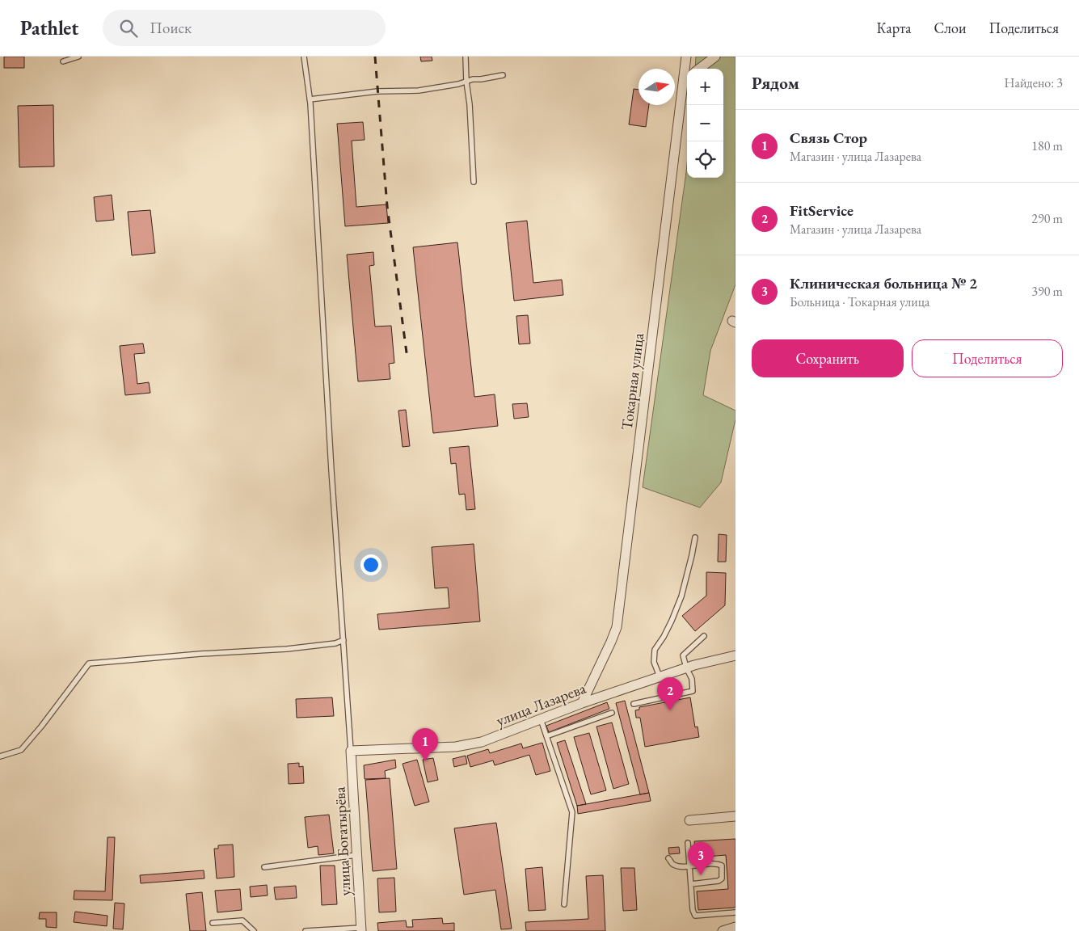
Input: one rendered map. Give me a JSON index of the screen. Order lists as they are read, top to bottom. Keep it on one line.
{"streets":{"street":["Токарная улица","улица Лазарева","улица Богатырёва"]},"crossings":[["Токарная улица","улица Лазарева"],["улица Лазарева","улица Богатырёва"]],"north":"right","page":{"header":"Pathlet","search":"Поиск","nav":["Карта","Слои","Поделиться"],"heading":["Рядом","Найдено: 3"],"map_buttons":["+","−"],"list":[{"mark":"1","name":"Связь Стор","note":"Магазин · улица Лазарева","value":"180 m"},{"mark":"2","name":"FitService","note":"Магазин · улица Лазарева","value":"290 m"},{"mark":"3","name":"Клиническая больница № 2","note":"Больница · Токарная улица","value":"390 m"}],"buttons":["Сохранить","Поделиться"],"pins":["2","1","3"]}}
